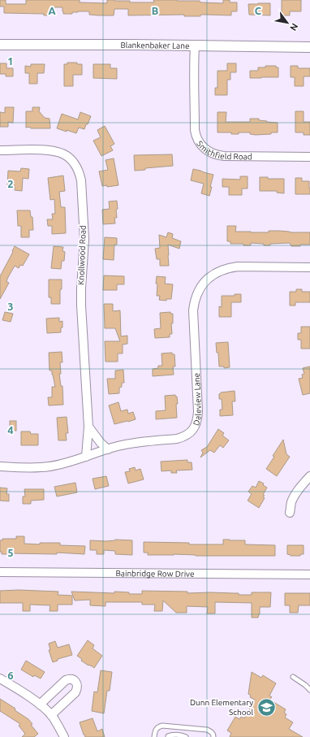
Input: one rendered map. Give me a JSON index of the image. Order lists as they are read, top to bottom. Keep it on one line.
{"streets":{"street":["Blankenbaker Lane","Smithfield Road","Knollwood Road","Daleview Lane","Bainbridge Row Drive"]},"crossings":[["Blankenbaker Lane","Smithfield Road"],["Knollwood Road","Daleview Lane"]],"places":{"school or university":["Dunn Elementary School"]},"north":"bottom right","grid":{"columns":["A","B","C"],"rows":["1","2","3","4","5","6"]}}
